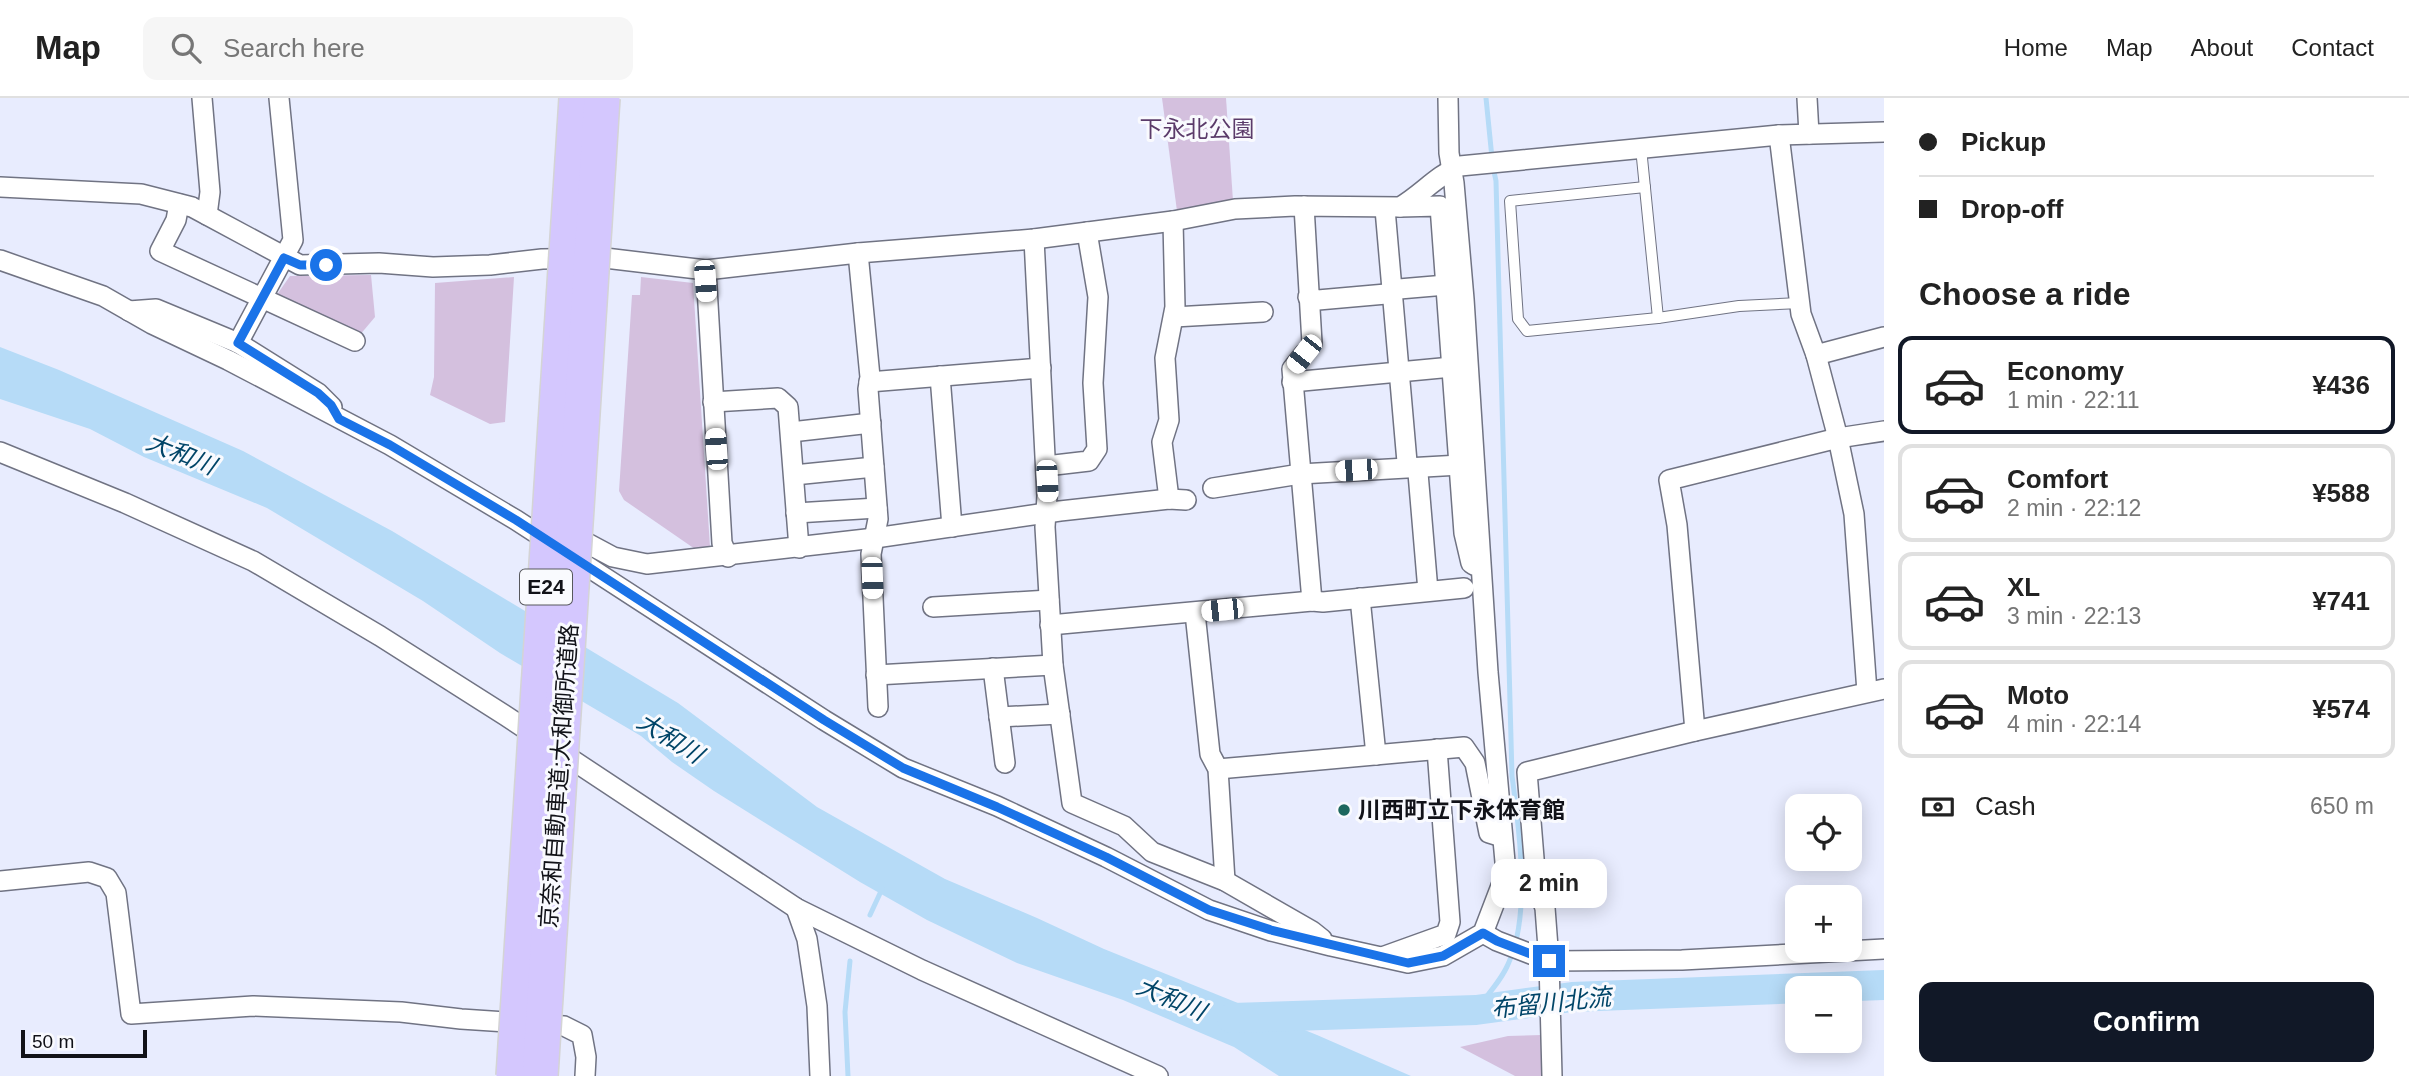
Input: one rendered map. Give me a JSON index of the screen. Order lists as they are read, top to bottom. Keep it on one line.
{"streets":{"highway":["E24","京奈和自動車道;大和御所道路"]},"water":["大和川","布留川北流"],"parks":["下永北公園"],"places":["川西町立下永体育館"],"scale_bar":"50 m","page":{"header":"Map","search":"Search here","nav":["Home","Map","About","Contact"],"banner":["Pickup","Drop-off"],"heading":"Choose a ride","list":[{"name":"Economy","note":"1 min · 22:11","value":"¥436"},{"name":"Comfort","note":"2 min · 22:12","value":"¥588"},{"name":"XL","note":"3 min · 22:13","value":"¥741"},{"name":"Moto","note":"4 min · 22:14","value":"¥574"}],"pay":["Cash","650 m"],"map_buttons":["+","−"],"bubble":"2 min","buttons":"Confirm","scale":"50 m"}}
